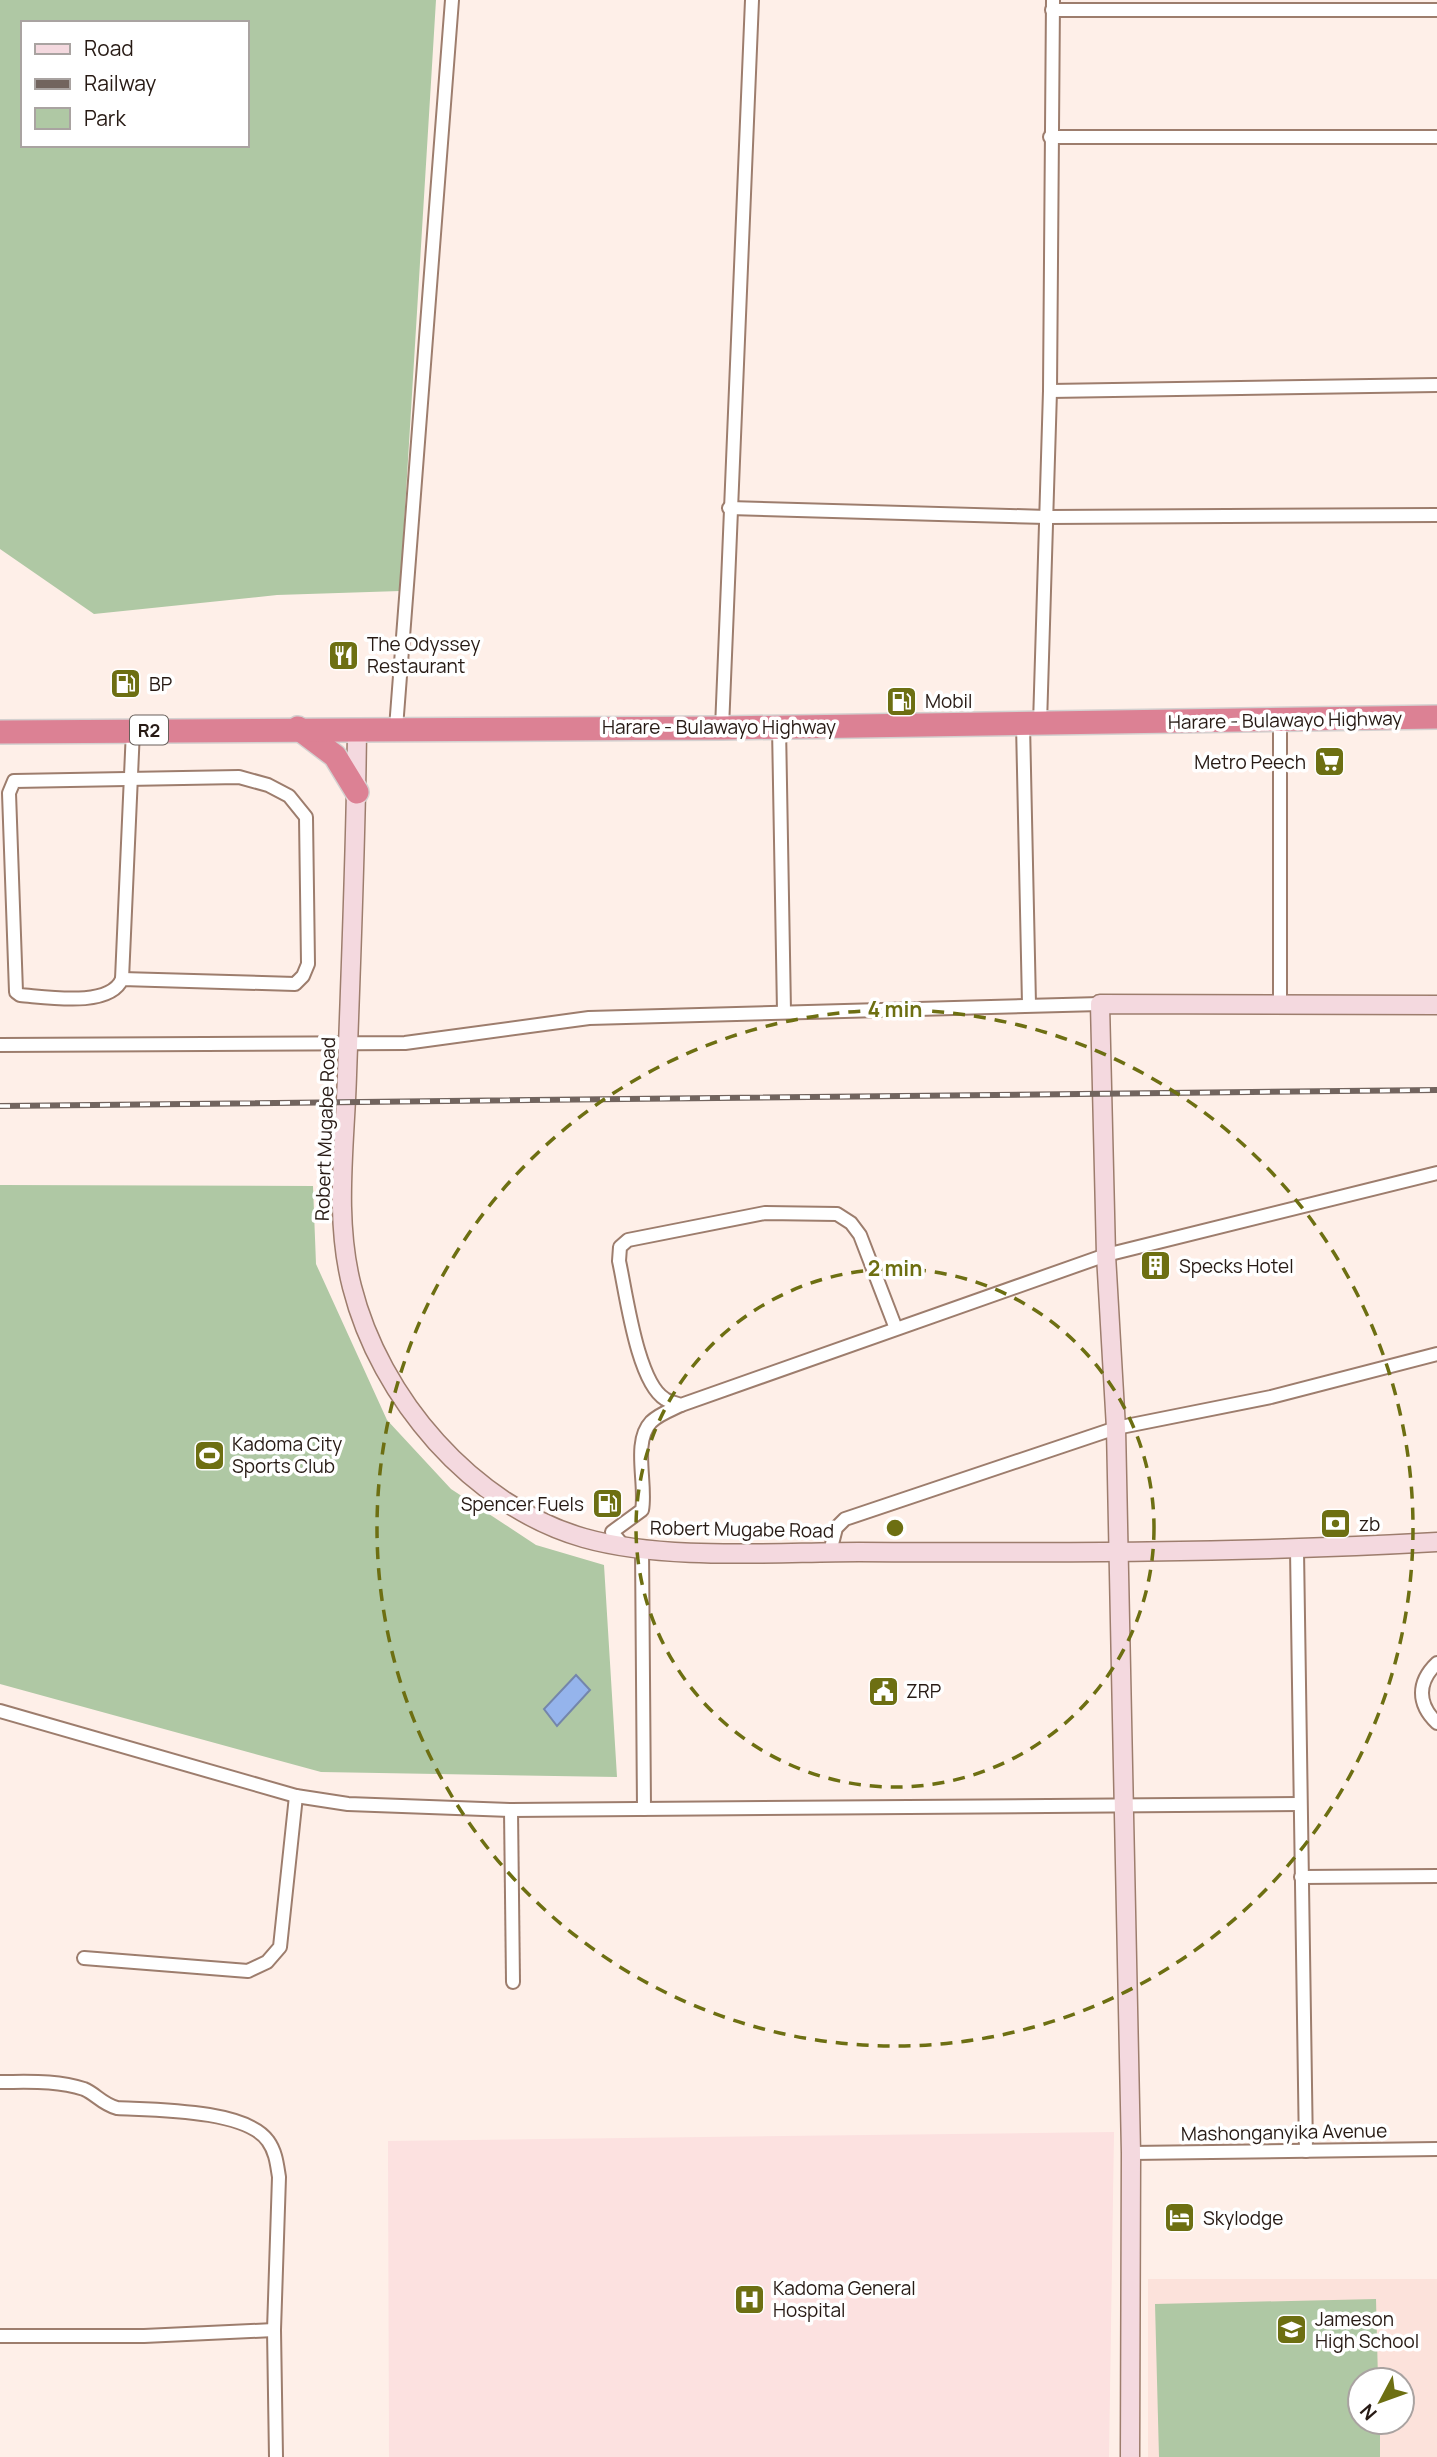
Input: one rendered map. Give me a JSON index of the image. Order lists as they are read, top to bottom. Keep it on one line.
{"streets":{"highway":["Harare - Bulawayo Highway","R2"],"main road":["Robert Mugabe Road"],"street":["Mashonganyika Avenue"]},"crossings":[["Harare - Bulawayo Highway","Robert Mugabe Road"]],"places":{"restaurant":["The Odyssey Restaurant"],"fuel station":["BP","Mobil","Spencer Fuels"],"supermarket":["Metro Peech"],"building":["Specks Hotel"],"sports":["Kadoma City Sports Club"],"bank":["zb"],"public building":["ZRP"],"hotel":["Skylodge"],"hospital":["Kadoma General Hospital"],"school or university":["Jameson High School"]},"legend":["Road","Railway","Park"],"north":"bottom left","rings":["4 min","2 min"]}
